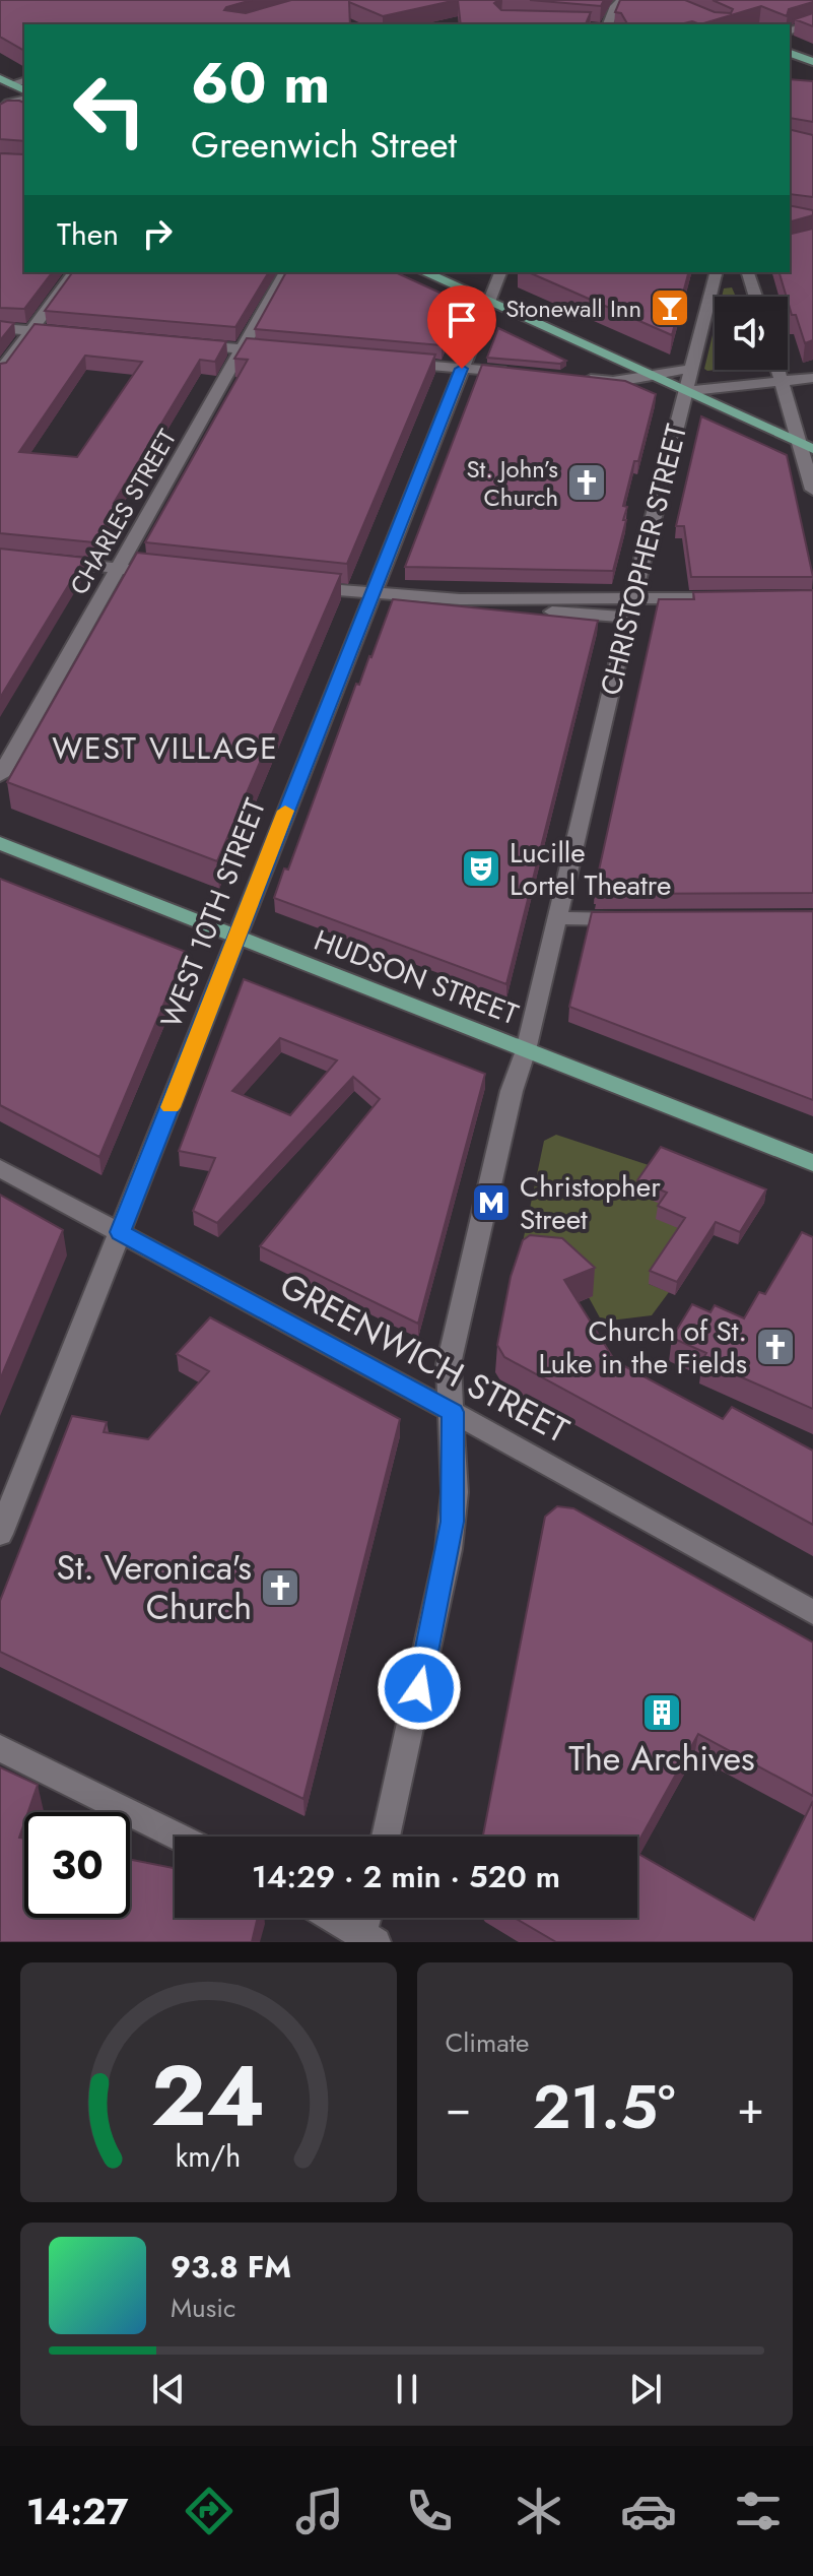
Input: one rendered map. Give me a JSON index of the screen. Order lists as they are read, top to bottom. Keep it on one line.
{"streets":{"main road":["HUDSON STREET"],"street":["CHARLES STREET","CHRISTOPHER STREET","WEST 10TH STREET","GREENWICH STREET"]},"crossings":[["CHRISTOPHER STREET","HUDSON STREET"],["CHRISTOPHER STREET","GREENWICH STREET"],["WEST 10TH STREET","HUDSON STREET"],["WEST 10TH STREET","GREENWICH STREET"]],"districts":["WEST VILLAGE"],"places":{"bar":["Stonewall Inn"],"church":["St. John’s Church","Church of St. Luke in the Fields","St. Veronica's Church"],"theatre":["Lucille Lortel Theatre"],"metro station":["Christopher Street"],"building":["The Archives"]},"page":{"turn":["60 m","Greenwich Street"],"then":"Then","limit":"30","trip":"14:29 · 2 min · 520 m","tile":"Climate","heat":["−","21.5°","+"],"song":["93.8 FM","Music"],"tabs":"14:27","gauge":["24","km/h"]}}
